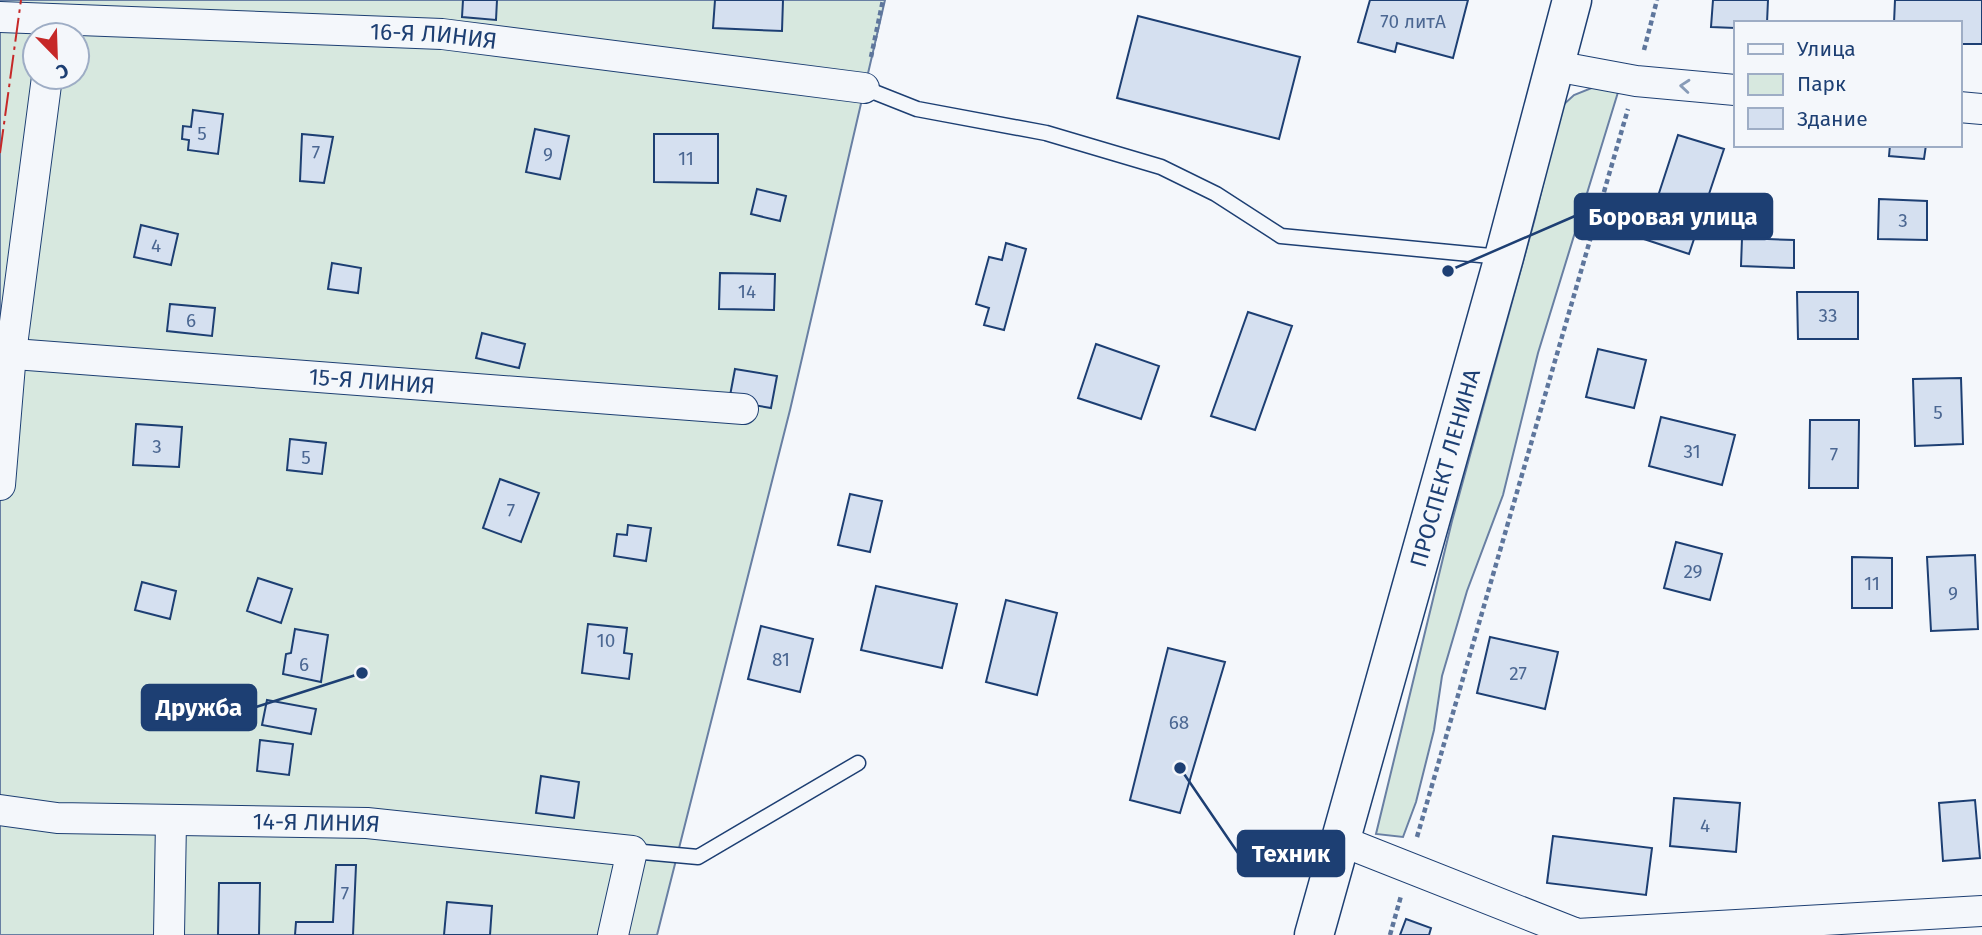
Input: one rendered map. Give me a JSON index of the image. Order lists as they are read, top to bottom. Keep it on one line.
{"streets":{"main road":["ПРОСПЕКТ ЛЕНИНА"],"street":["16-Я ЛИНИЯ","15-Я ЛИНИЯ","14-Я ЛИНИЯ"]},"places":["Боровая улица","Дружба","Техник"],"house_numbers":["70 литА","5","7","9","11","3","4","14","33","6","5","3","31","7","5","7","29","11","9","10","81","6","27","68","4","7"],"legend":["Улица","Парк","Здание"],"north":"bottom right"}
